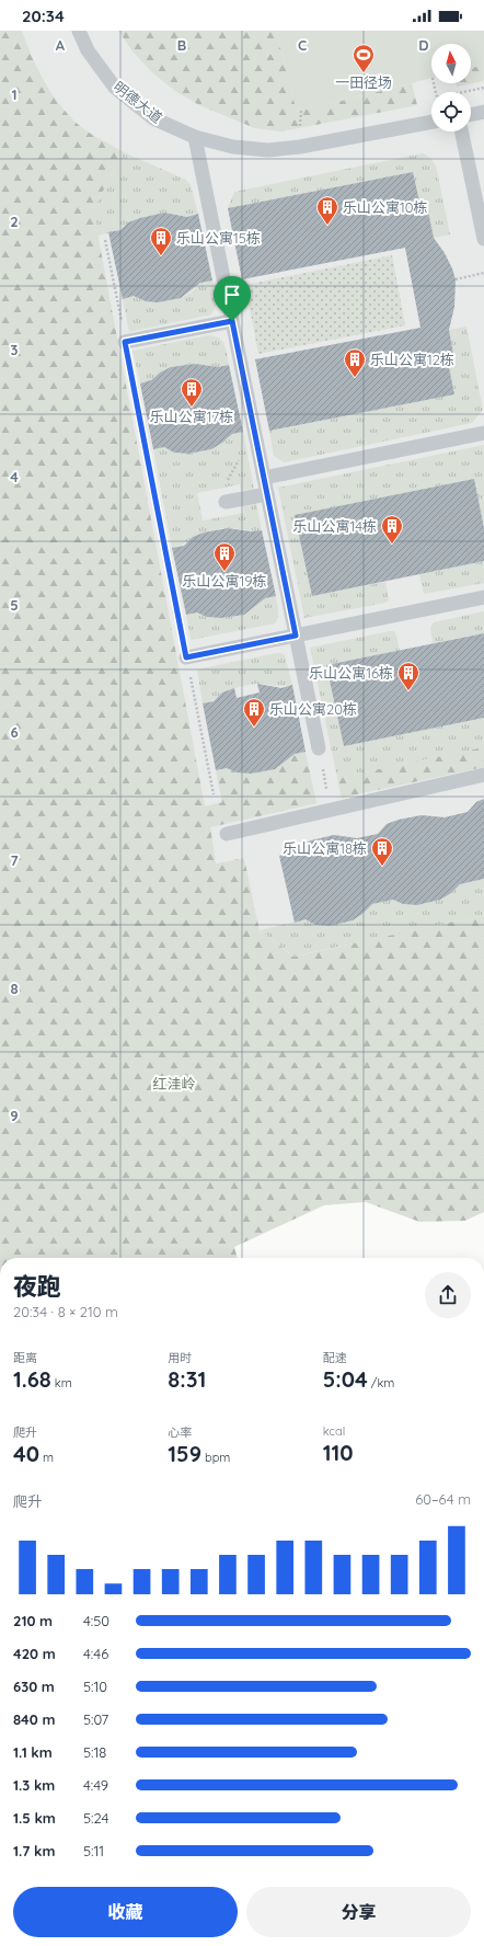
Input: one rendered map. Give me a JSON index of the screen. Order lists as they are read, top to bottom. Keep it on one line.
{"streets":{"lane":["明德大道"]},"parks":["红洼岭"],"places":{"sports":["一田径场"],"building":["乐山公寓10栋","乐山公寓15栋","乐山公寓12栋","乐山公寓17栋","乐山公寓14栋","乐山公寓19栋","乐山公寓16栋","乐山公寓20栋","乐山公寓18栋"]},"north":"top","page":{"status":"20:34","heading":["夜跑","20:34 · 8 × 210 m"],"stats":[["距离","1.68 km"],["用时","8:31"],["配速","5:04 /km"],["爬升","40 m"],["心率","159 bpm"],["kcal","110"]],"chart":["爬升","60–64 m"],"list":[{"name":"210 m","note":"4:50"},{"name":"420 m","note":"4:46"},{"name":"630 m","note":"5:10"},{"name":"840 m","note":"5:07"},{"name":"1.1 km","note":"5:18"},{"name":"1.3 km","note":"4:49"},{"name":"1.5 km","note":"5:24"},{"name":"1.7 km","note":"5:11"}],"buttons":["收藏","分享"]},"grid":{"columns":["A","B","C","D"],"rows":["1","2","3","4","5","6","7","8","9"]}}
